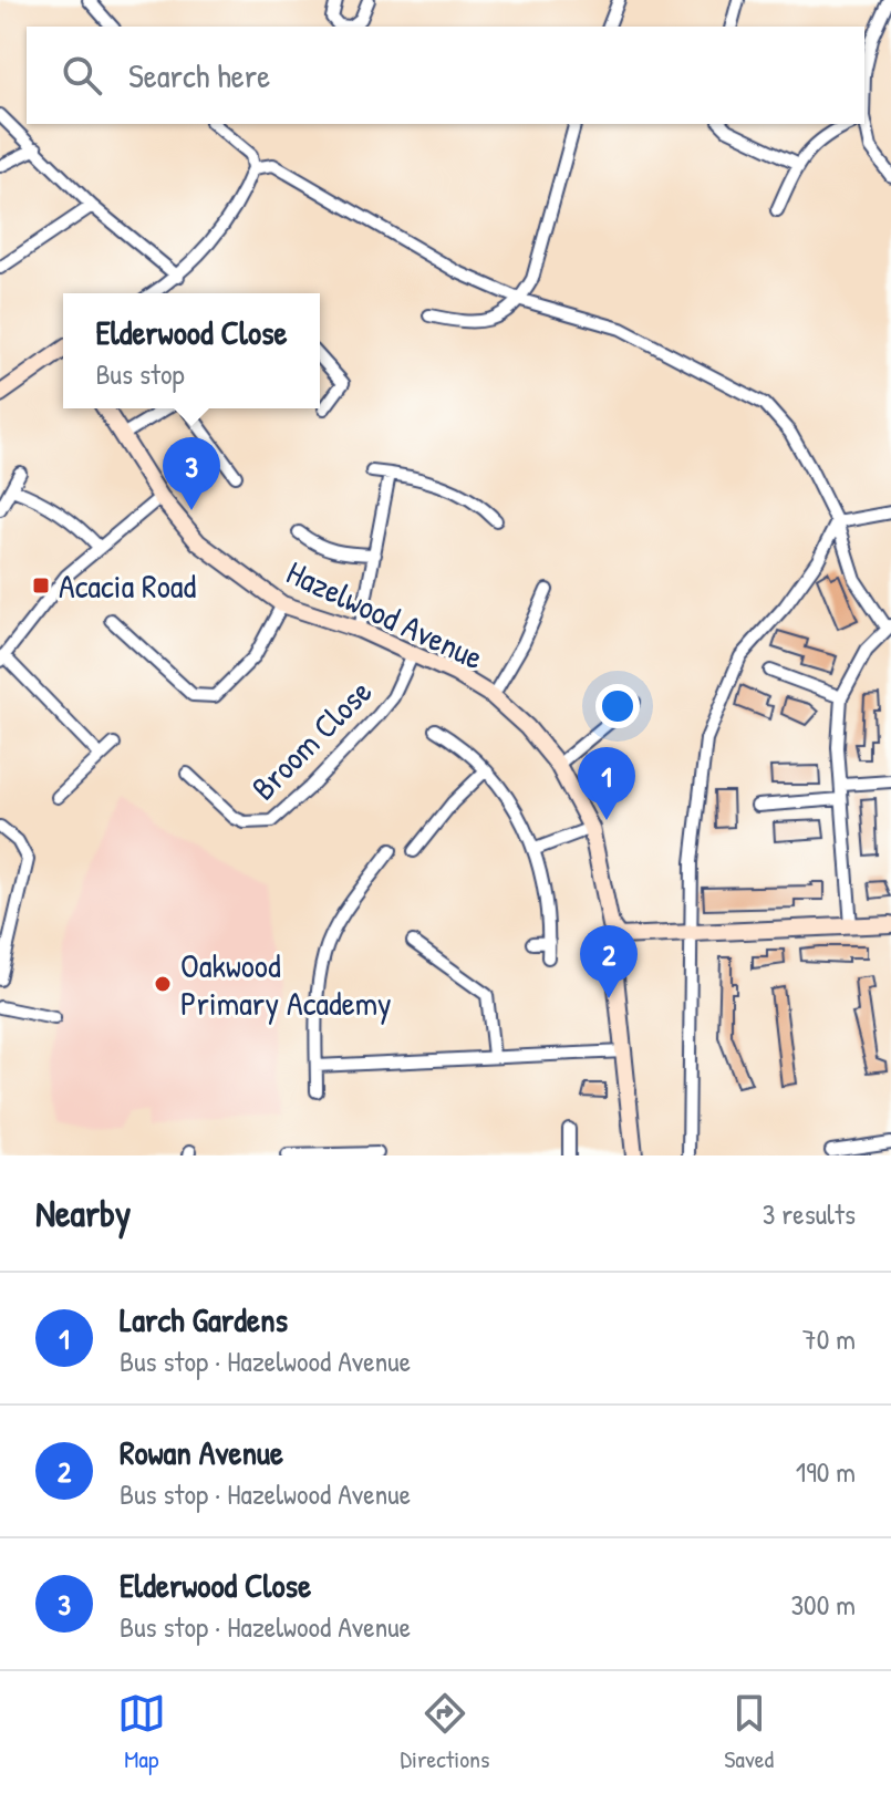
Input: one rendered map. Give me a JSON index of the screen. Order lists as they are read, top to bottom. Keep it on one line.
{"streets":{"street":["Hazelwood Avenue","Broom Close"]},"crossings":[["Hazelwood Avenue","Broom Close"]],"places":{"transit":["Acacia Road"],"other":["Oakwood Primary Academy"]},"page":{"search":"Search here","popup":["Elderwood Close","Bus stop"],"pins":["3","1","2"],"heading":["Nearby","3 results"],"list":[{"mark":"1","name":"Larch Gardens","note":"Bus stop · Hazelwood Avenue","value":"70 m"},{"mark":"2","name":"Rowan Avenue","note":"Bus stop · Hazelwood Avenue","value":"190 m"},{"mark":"3","name":"Elderwood Close","note":"Bus stop · Hazelwood Avenue","value":"300 m"}],"nav":["Map","Directions","Saved"]}}
